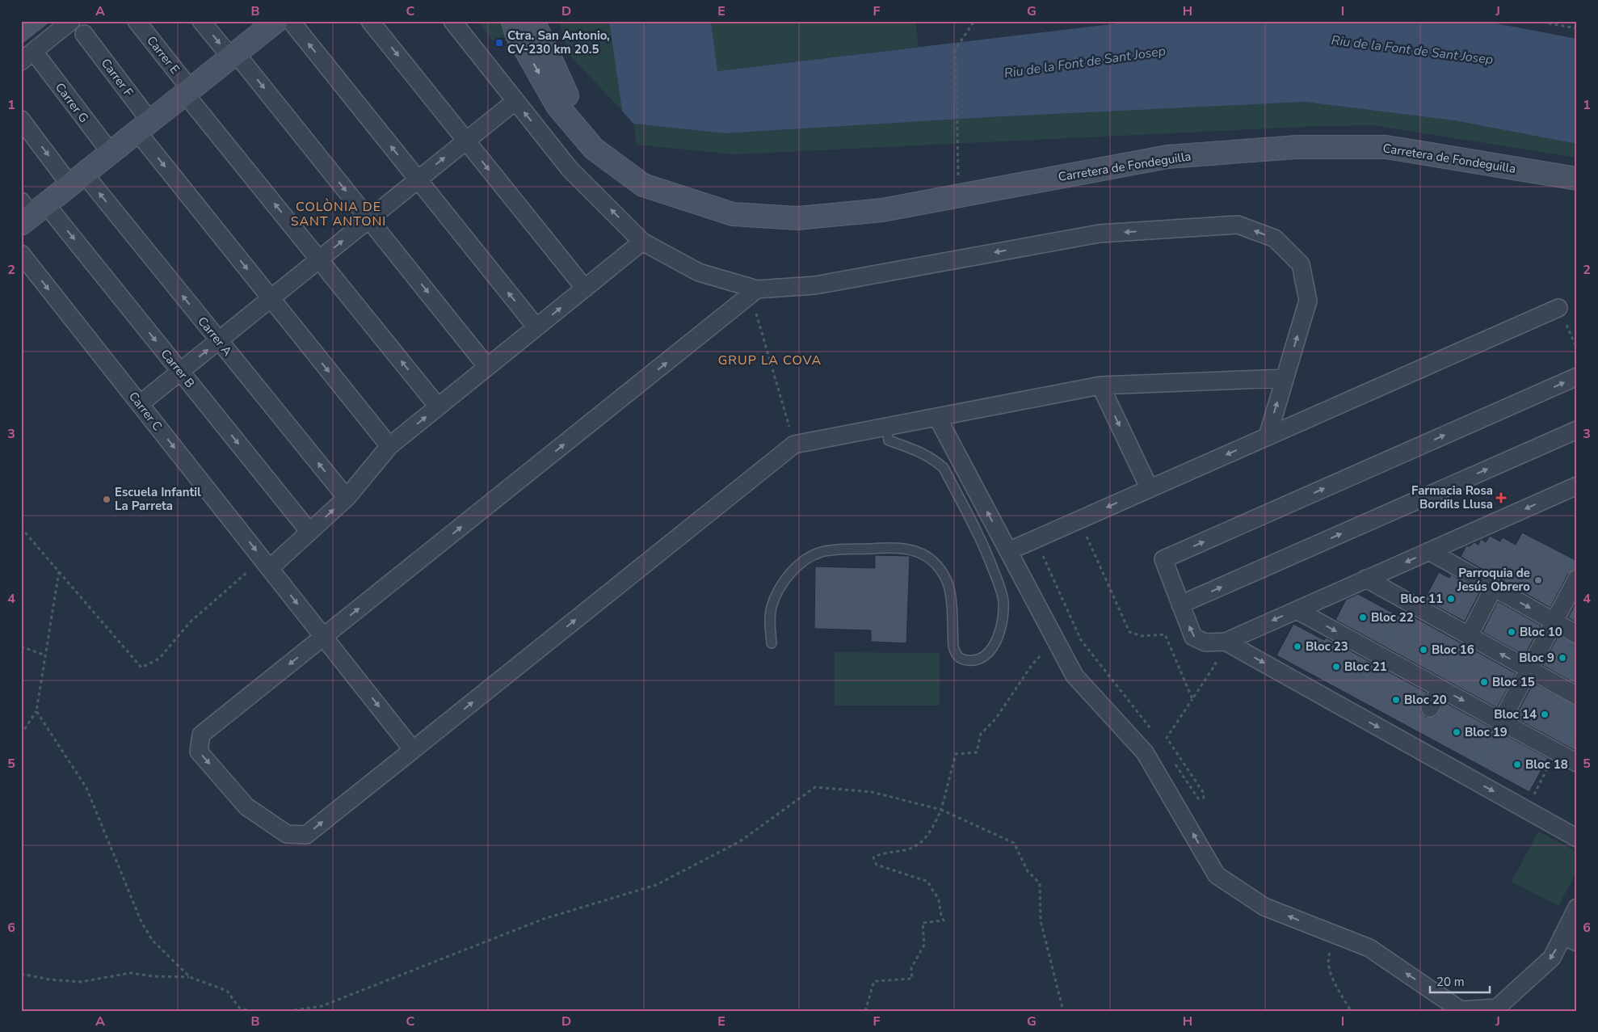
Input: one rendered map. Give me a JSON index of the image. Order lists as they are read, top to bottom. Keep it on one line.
{"streets":{"main road":["Carretera de Fondeguilla"],"street":["Carrer E","Carrer F","Carrer G","Carrer A","Carrer B","Carrer C"]},"one_way":["Carrer B","Carrer C"],"districts":["COLÒNIA DE SANT ANTONI","GRUP LA COVA"],"water":["Riu de la Font de Sant Josep"],"places":{"transit":["Ctra. San Antonio, CV-230 km 20.5"],"health":["Farmacia Rosa Bordils Llusa"],"other":["Escuela Infantil La Parreta","Parroquia de Jesús Obrero","Bloc 11","Bloc 22","Bloc 10","Bloc 23","Bloc 16","Bloc 9","Bloc 21","Bloc 15","Bloc 20","Bloc 14","Bloc 19","Bloc 18"]},"scale_bar":"20 m","grid":{"columns":["A","B","C","D","E","F","G","H","I","J"],"rows":["1","2","3","4","5","6"]}}
